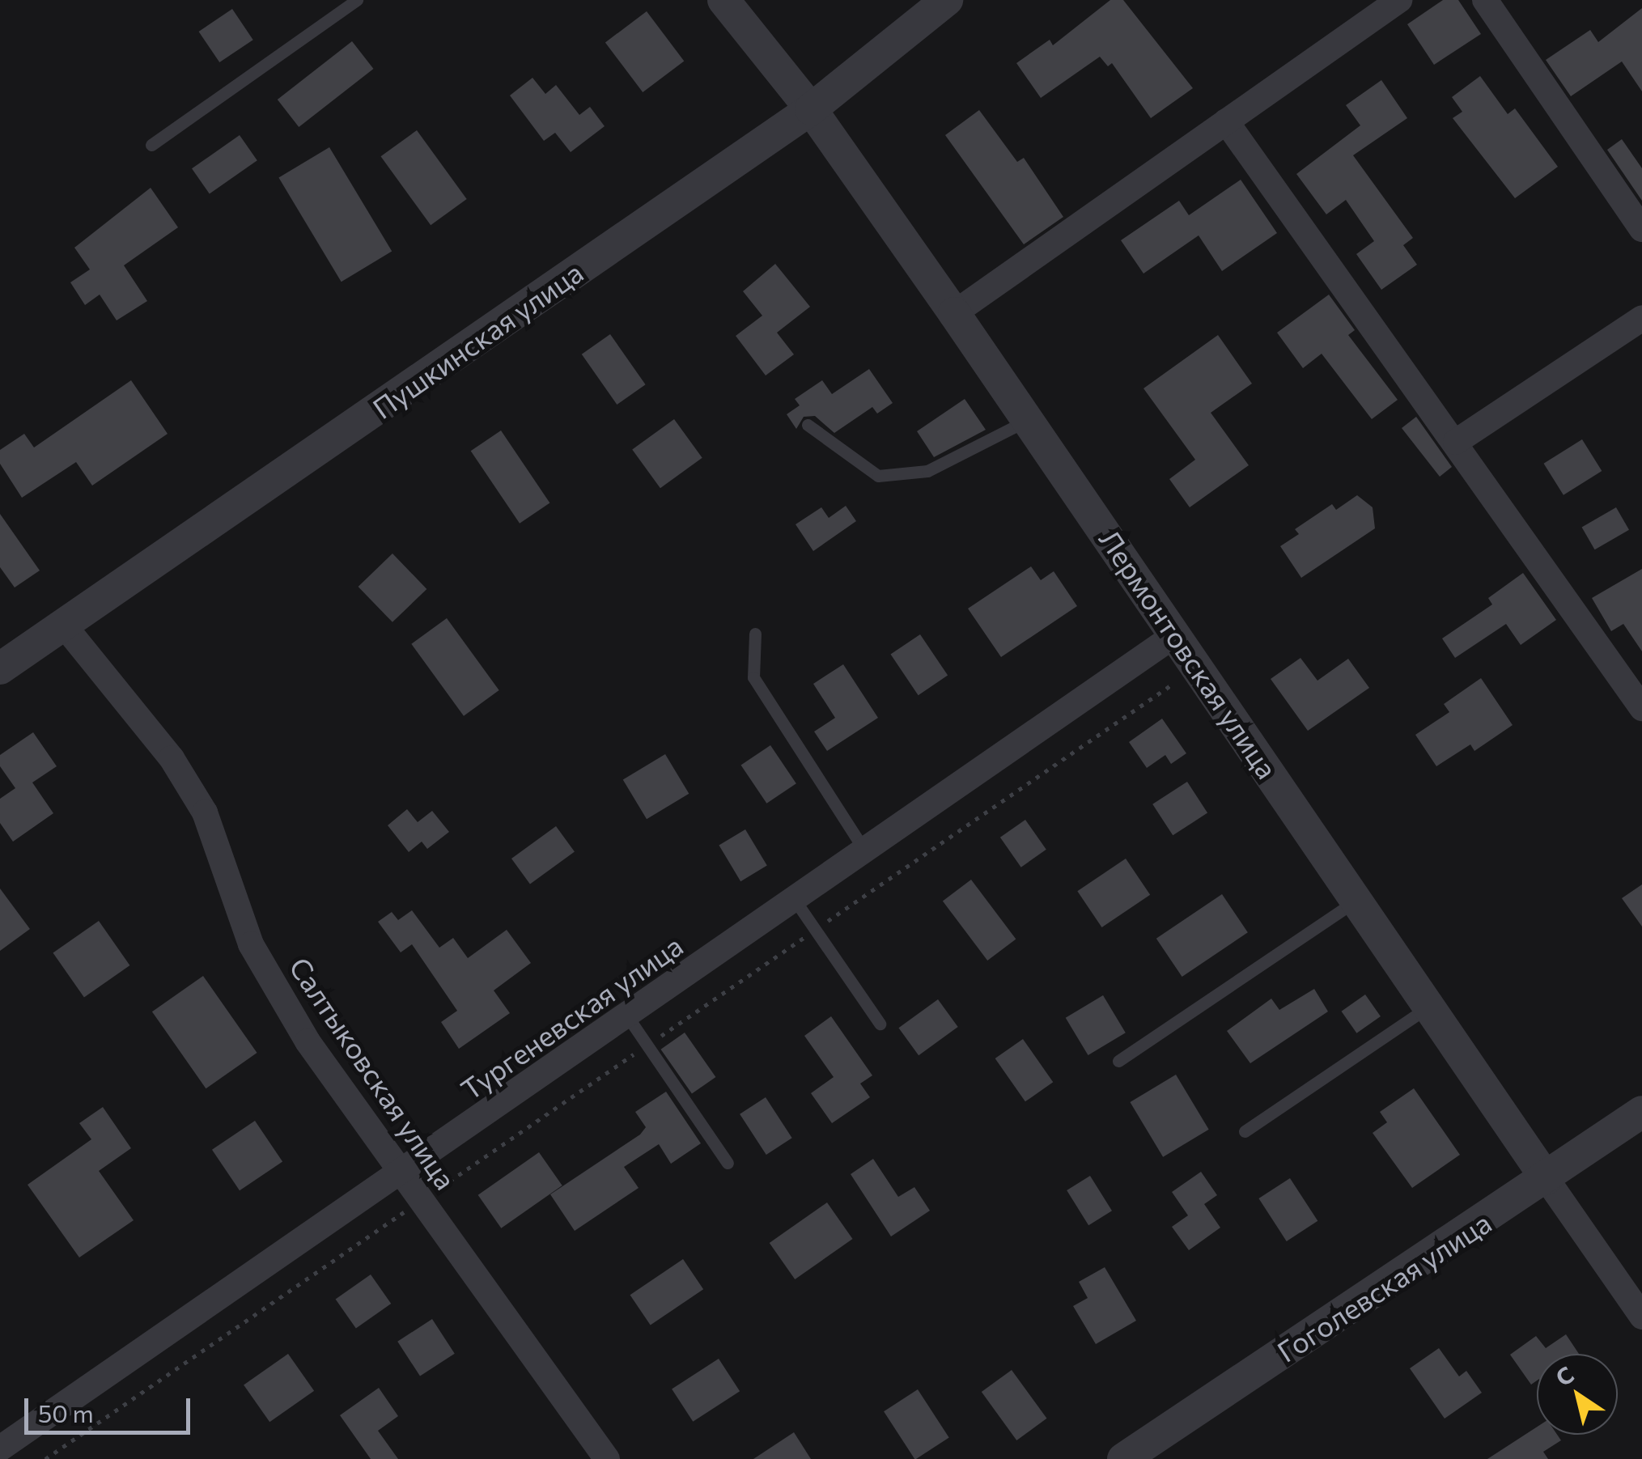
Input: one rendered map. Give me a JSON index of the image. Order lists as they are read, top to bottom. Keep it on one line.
{"streets":{"street":["Пушкинская улица","Лермонтовская улица","Тургеневская улица","Салтыковская улица","Гоголевская улица"]},"crossings":[["Пушкинская улица","Лермонтовская улица"],["Пушкинская улица","Салтыковская улица"],["Лермонтовская улица","Тургеневская улица"],["Лермонтовская улица","Гоголевская улица"],["Тургеневская улица","Салтыковская улица"]],"scale_bar":"50 m","north":"top left"}
